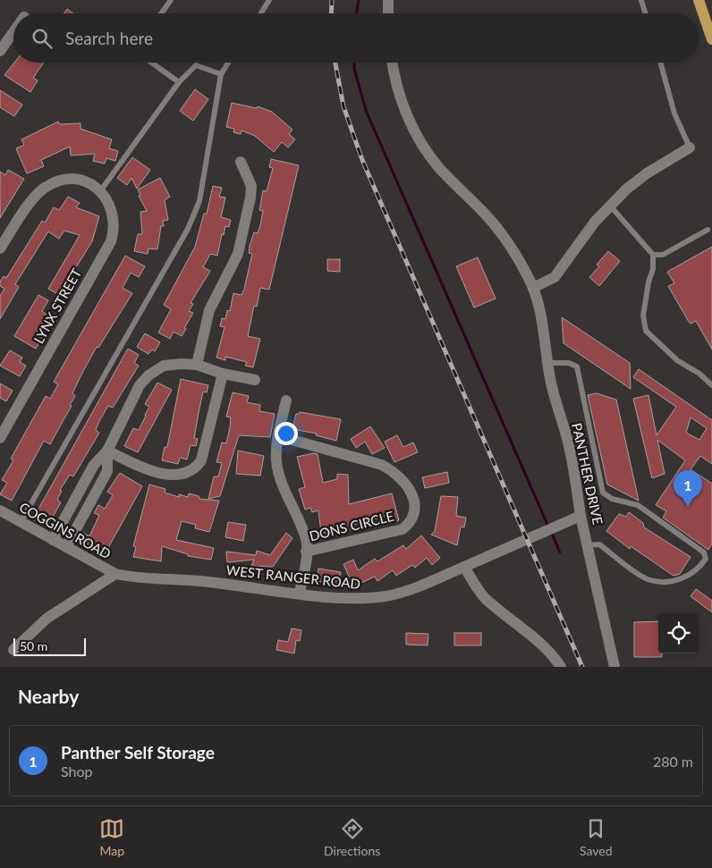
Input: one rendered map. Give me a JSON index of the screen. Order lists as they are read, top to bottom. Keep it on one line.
{"streets":{"street":["LYNX STREET","PANTHER DRIVE","DONS CIRCLE","COGGINS ROAD","WEST RANGER ROAD"]},"crossings":[["PANTHER DRIVE","WEST RANGER ROAD"],["COGGINS ROAD","WEST RANGER ROAD"]],"scale_bar":"50 m","page":{"search":"Search here","pins":"1","scale":"50 m","heading":"Nearby","list":[{"mark":"1","name":"Panther Self Storage","note":"Shop","value":"280 m"}],"nav":["Map","Directions","Saved"]}}
